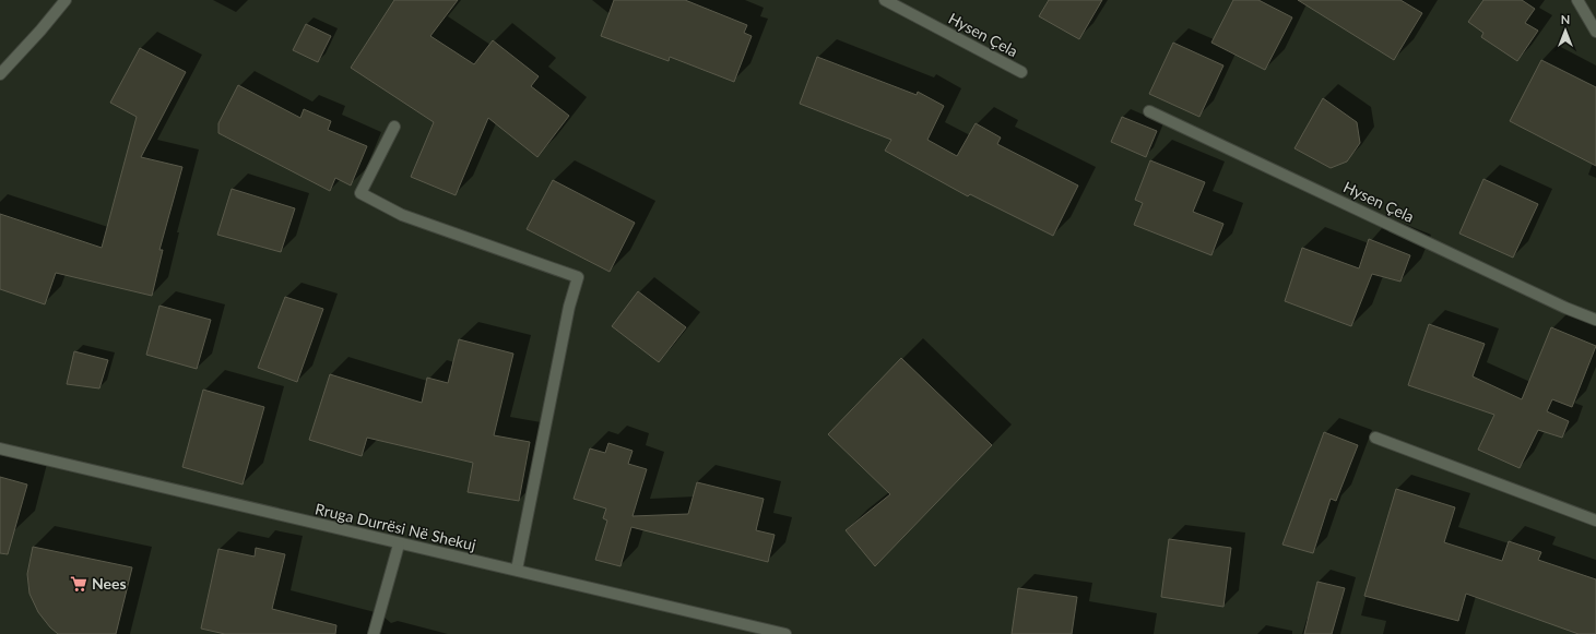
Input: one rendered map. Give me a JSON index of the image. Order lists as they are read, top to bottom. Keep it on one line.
{"streets":{"street":["Hysen Çela","Rruga Durrësi Në Shekuj"]},"places":{"supermarket":["Nees"]},"north":"top"}
